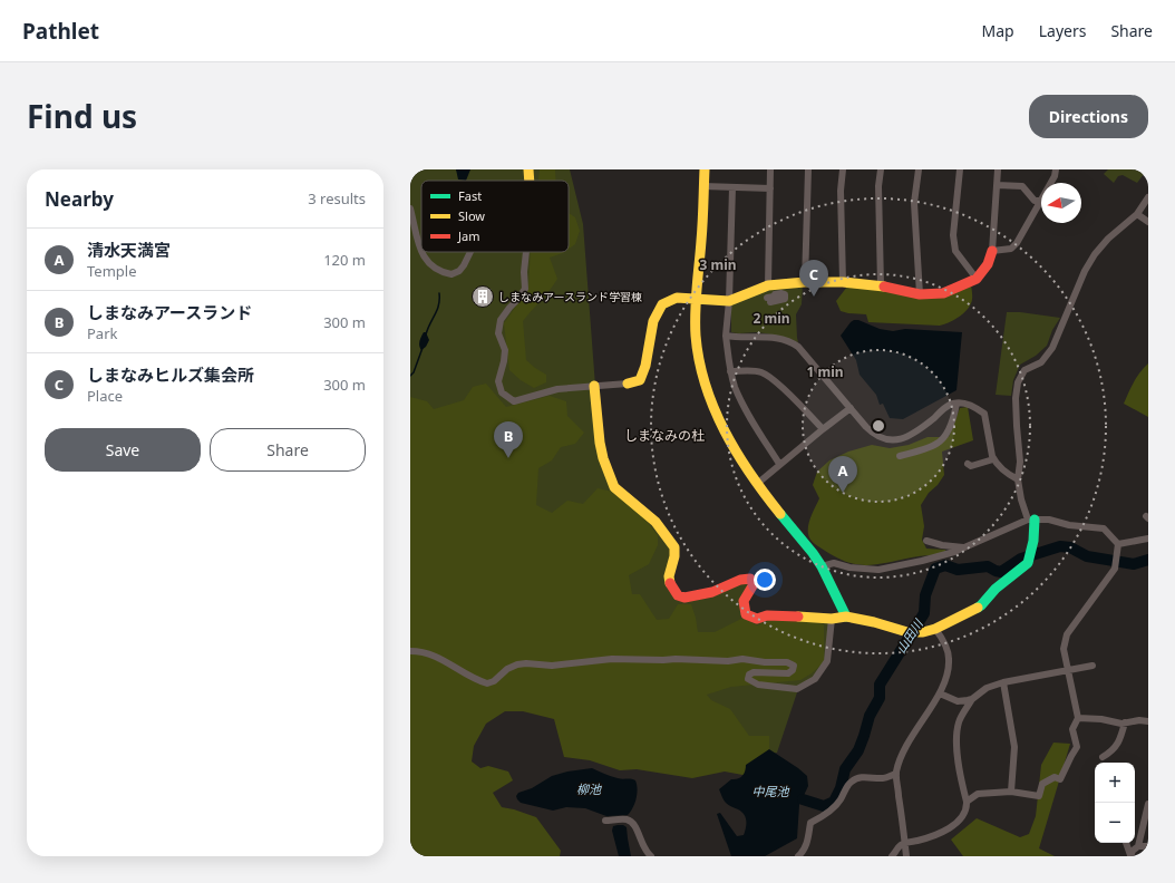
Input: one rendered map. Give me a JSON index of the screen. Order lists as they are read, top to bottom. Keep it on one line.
{"districts":["しまなみの杜"],"water":["山田川","柳池","中尾池"],"places":{"building":["しまなみアースランド学習棟"]},"legend":["Fast","Slow","Jam"],"north":"left","page":{"header":"Pathlet","nav":["Map","Layers","Share"],"title":"Find us","buttons":["Directions",["Save","Share"]],"heading":["Nearby","3 results"],"list":[{"mark":"A","name":"清水天満宮","note":"Temple","value":"120 m"},{"mark":"B","name":"しまなみアースランド","note":"Park","value":"300 m"},{"mark":"C","name":"しまなみヒルズ集会所","note":"Place","value":"300 m"}],"pins":["C","B","A"],"map_buttons":["+","−"]},"rings":["3 min","2 min","1 min"]}
